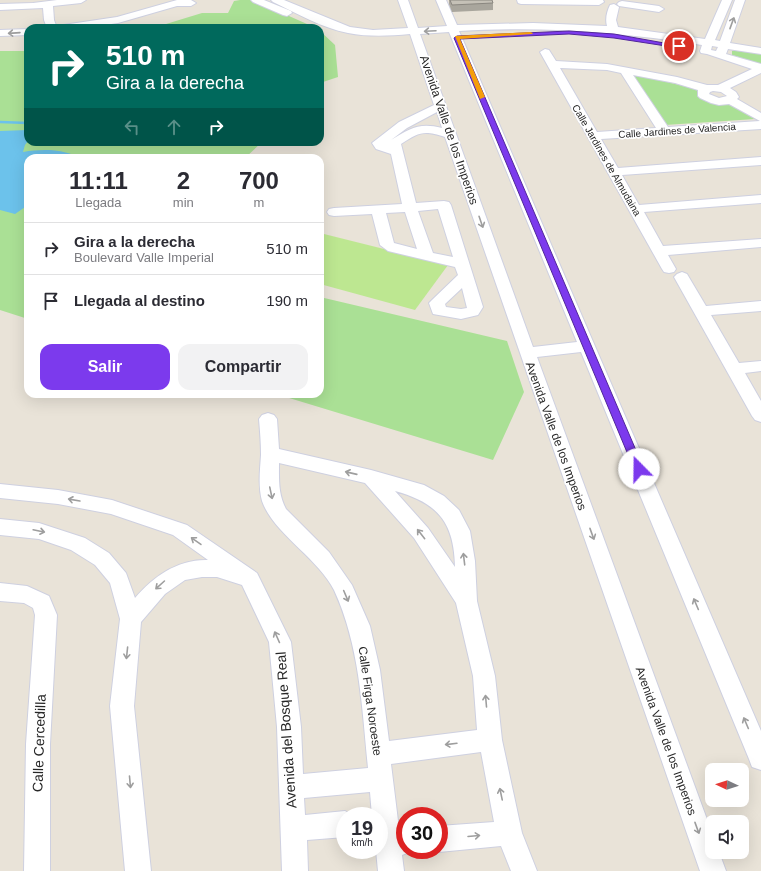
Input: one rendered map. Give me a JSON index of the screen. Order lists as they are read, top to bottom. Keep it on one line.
{"streets":{"street":["Avenida Valle de los Imperios","Calle Jardines de Valencia","Calle Jardines de Almudaina","Calle Firga Noroeste","Avenida del Bosque Real","Calle Cercedilla"]},"crossings":[["Calle Jardines de Valencia","Calle Jardines de Almudaina"]],"one_way":["Avenida del Bosque Real"],"north":"left","page":{"turn":["510 m","Gira a la derecha"],"eta":["11:11","Llegada","2","min","700","m"],"list":[{"name":"Gira a la derecha","note":"Boulevard Valle Imperial","value":"510 m"},{"name":"Llegada al destino","value":"190 m"}],"buttons":["Salir","Compartir"],"speed":"19 km/h","limit":"30"}}
